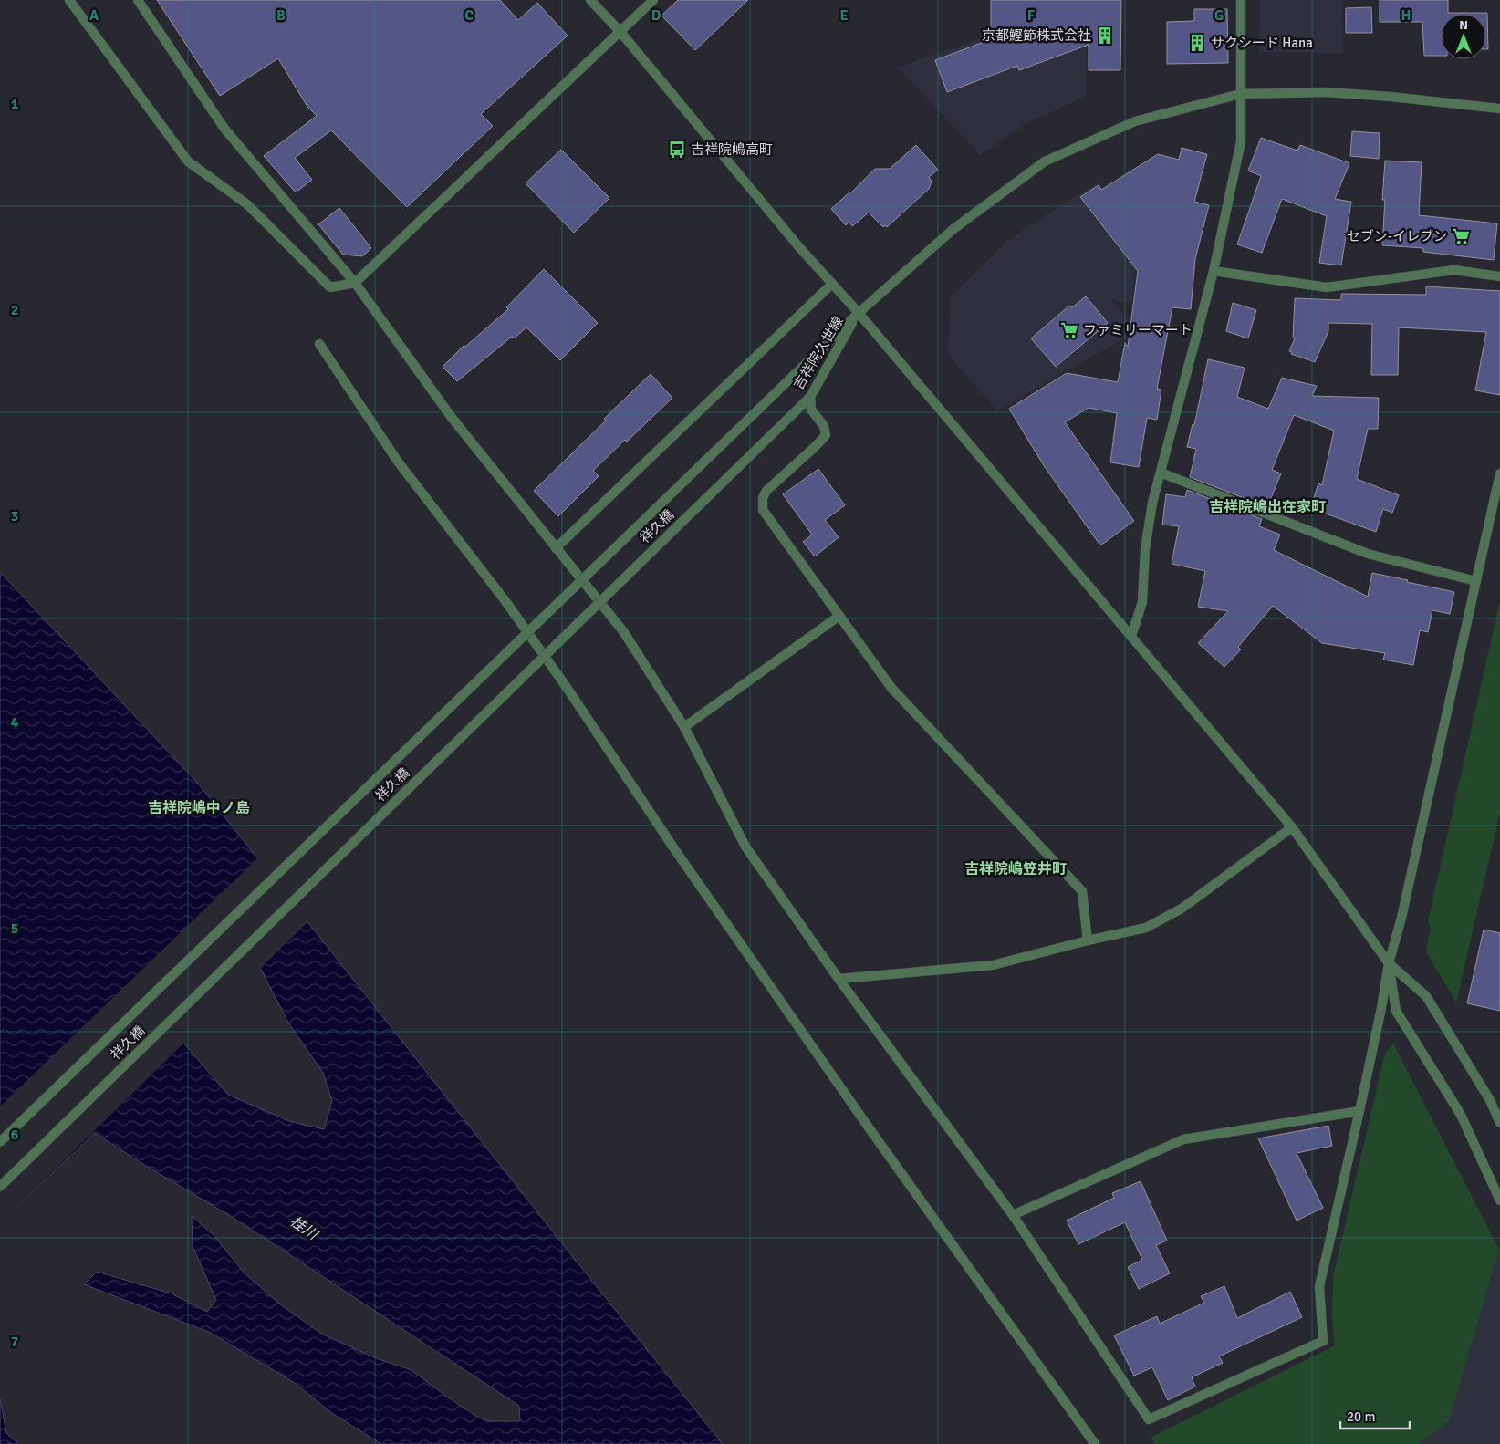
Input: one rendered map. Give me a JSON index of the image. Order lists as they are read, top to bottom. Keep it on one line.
{"streets":{"street":["吉祥院久世線","祥久橋"]},"crossings":[["吉祥院久世線","祥久橋"]],"districts":["吉祥院嶋出在家町","吉祥院嶋中ノ島","吉祥院嶋笠井町"],"water":["桂川"],"places":{"building":["京都鰹節株式会社","サクシード Hana"],"bus stop":["吉祥院嶋高町"],"supermarket":["セブン-イレブン","ファミリーマート"]},"scale_bar":"20 m","north":"top","grid":{"columns":["A","B","C","D","E","F","G","H"],"rows":["1","2","3","4","5","6","7"]}}
